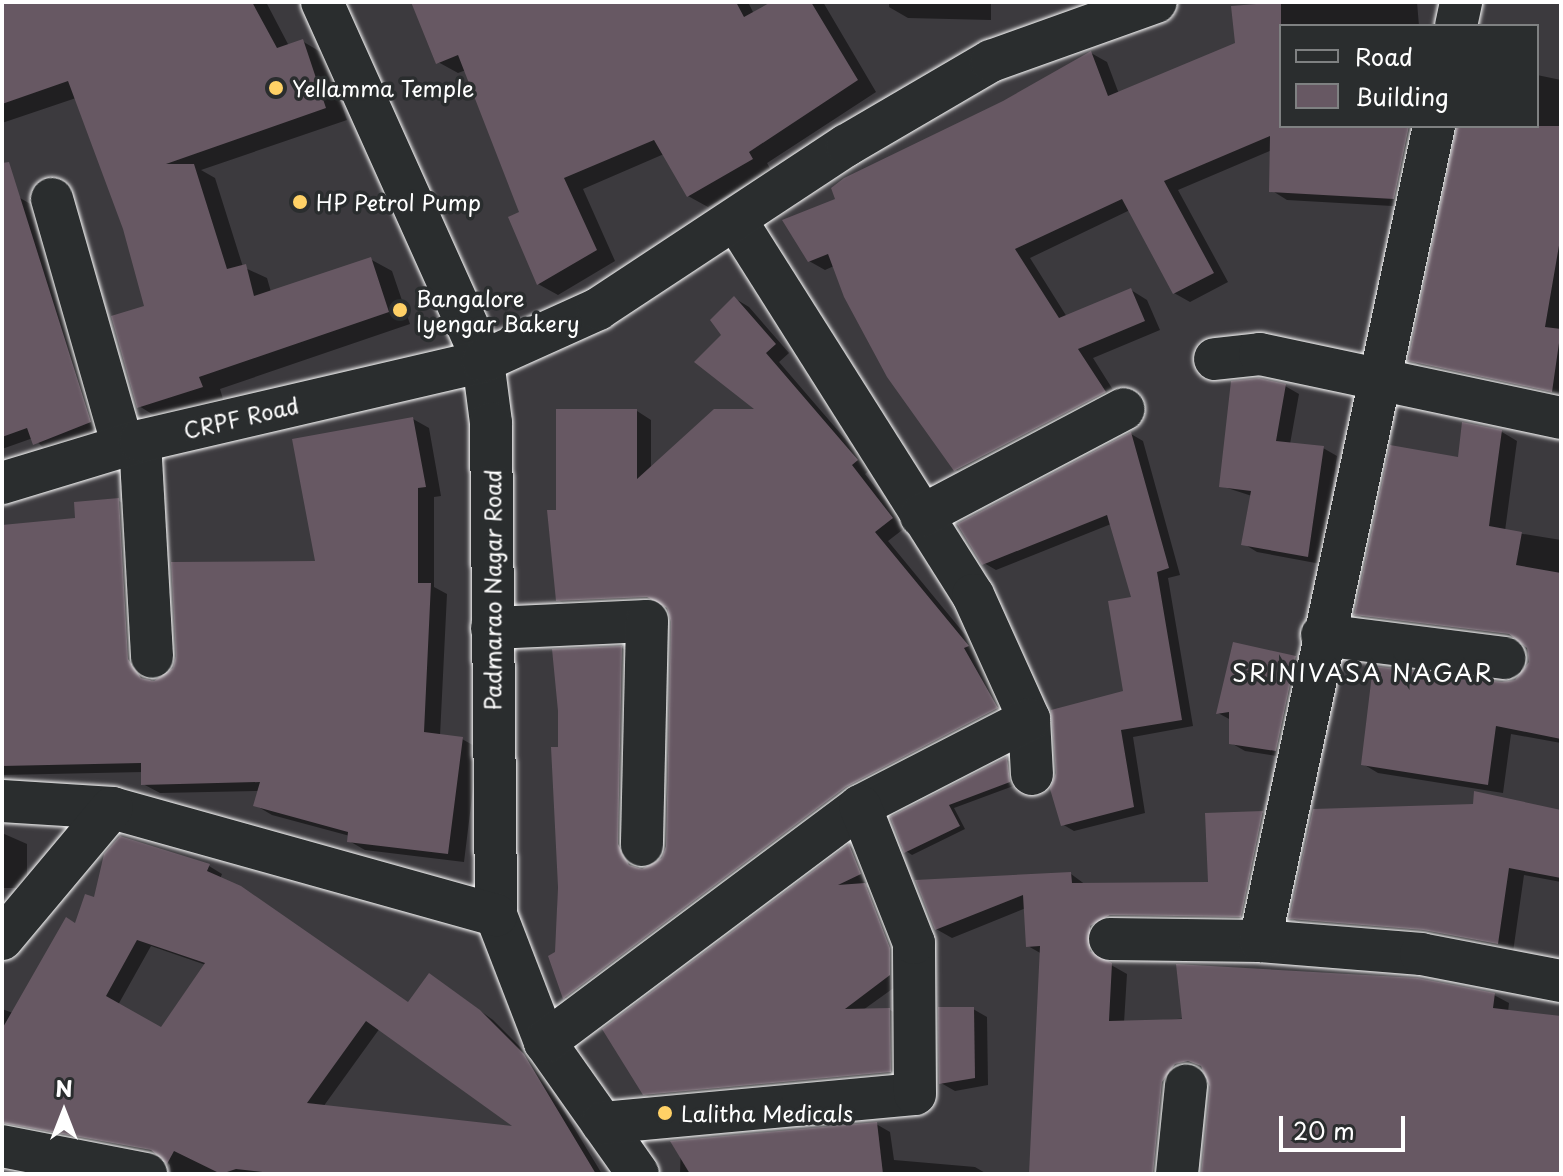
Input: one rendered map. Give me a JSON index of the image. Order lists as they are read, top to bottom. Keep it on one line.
{"streets":{"street":["CRPF Road","Padmarao Nagar Road"]},"crossings":[["CRPF Road","Padmarao Nagar Road"]],"districts":["SRINIVASA NAGAR"],"places":["Yellamma Temple","HP Petrol Pump","Bangalore Iyengar Bakery","Lalitha Medicals"],"legend":["Road","Building"],"scale_bar":"20 m","north":"top"}
